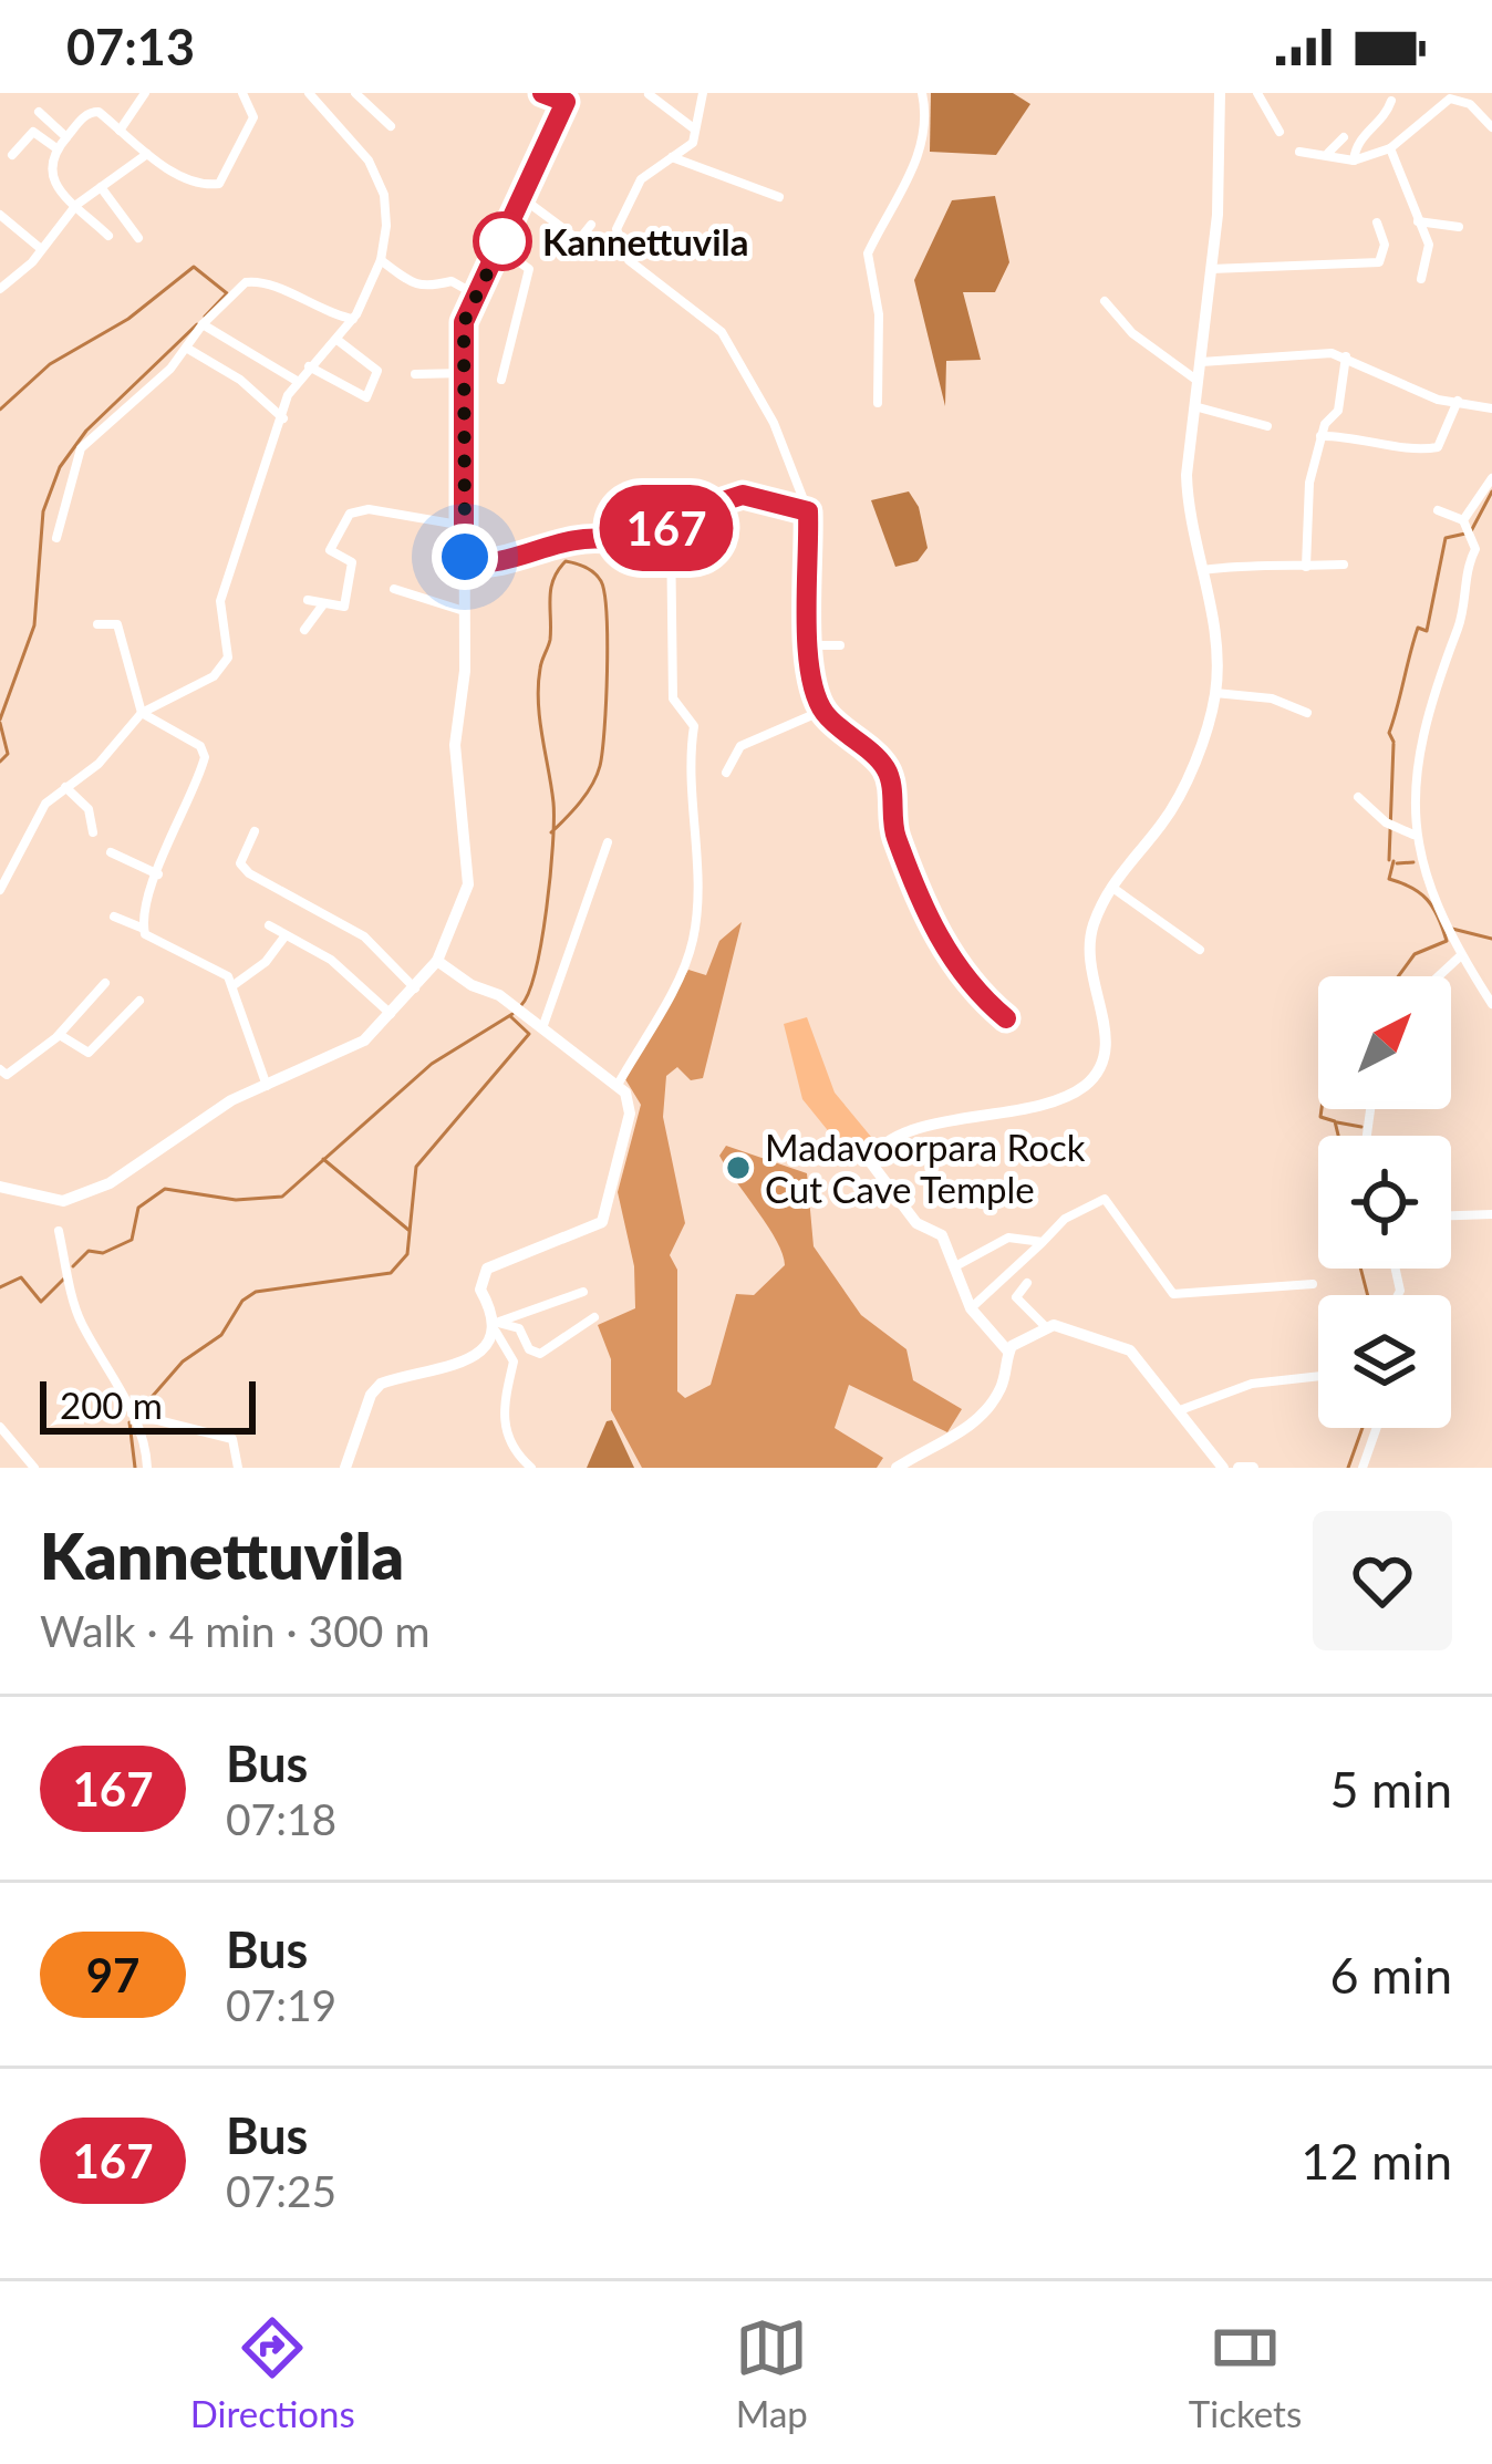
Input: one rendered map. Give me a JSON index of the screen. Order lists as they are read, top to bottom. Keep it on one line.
{"places":["Kannettuvila","Madavoorpara Rock Cut Cave Temple"],"lines":["bus line 167"],"scale_bar":"200 m","north":"top right","page":{"status":"07:13","on_map":"167","scale":"200 m","heading":["Kannettuvila","Walk · 4 min · 300 m"],"list":[{"mark":"167","name":"Bus","note":"07:18","value":"5 min"},{"mark":"97","name":"Bus","note":"07:19","value":"6 min"},{"mark":"167","name":"Bus","note":"07:25","value":"12 min"}],"tabs":["Directions","Map","Tickets"]}}
